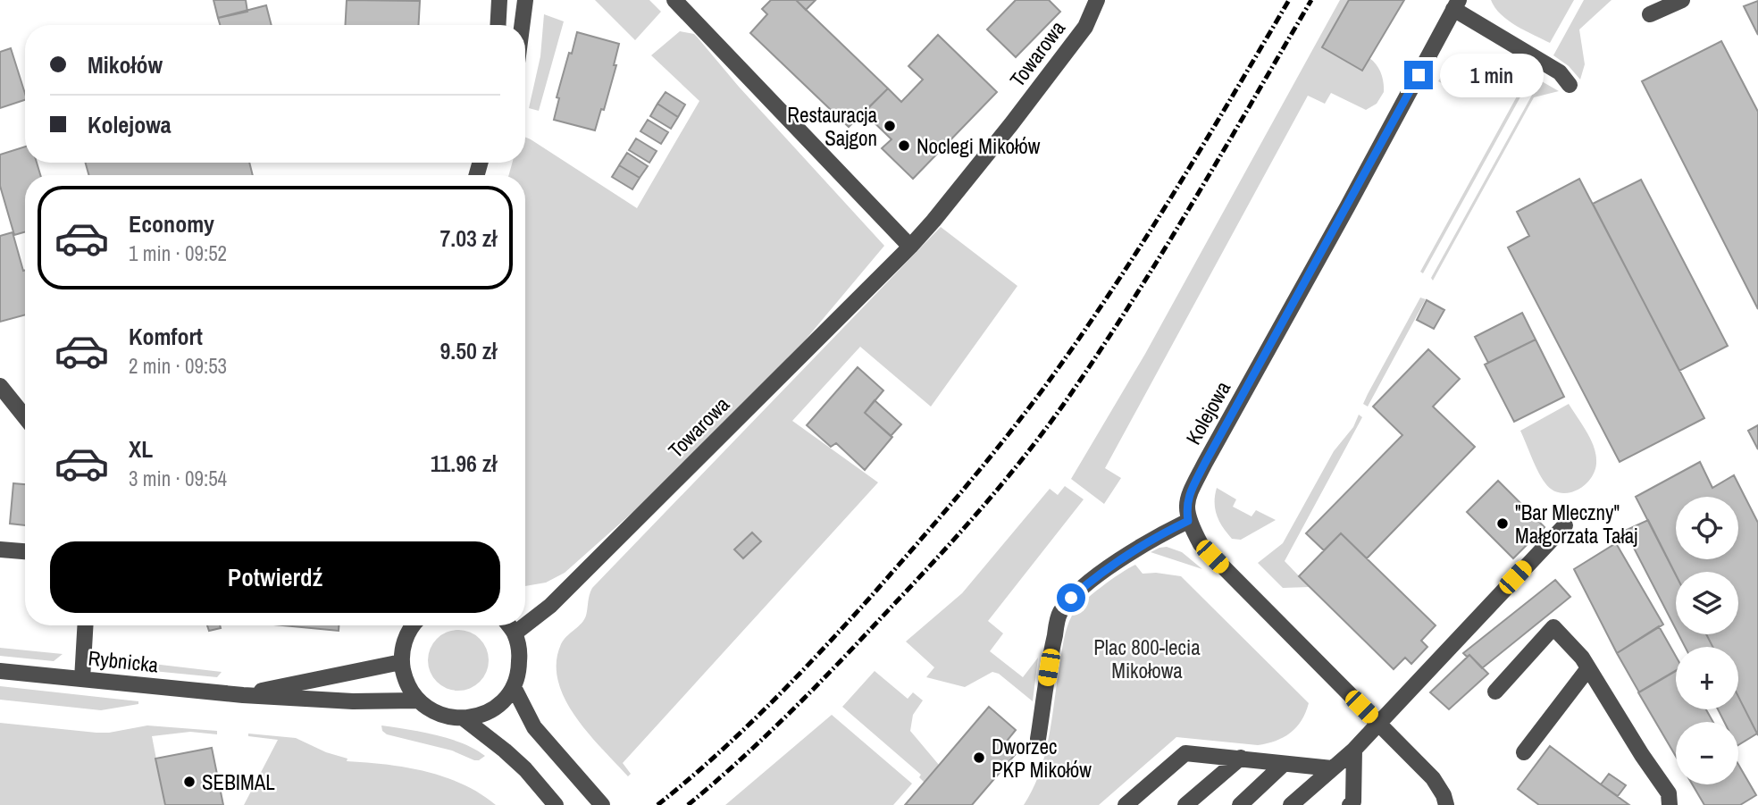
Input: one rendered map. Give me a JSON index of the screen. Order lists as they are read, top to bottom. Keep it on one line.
{"streets":{"street":["Towarowa","Kolejowa","Rybnicka"]},"parks":["Plac 800-lecia Mikołowa"],"places":["Restauracja Sajgon","Noclegi Mikołów","\"Bar Mleczny\" Małgorzata Tałaj","Dworzec PKP Mikołów","SEBIMAL"],"page":{"banner":["Mikołów","Kolejowa"],"bubble":"1 min","list":[{"name":"Economy","note":"1 min · 09:52","value":"7.03 zł"},{"name":"Komfort","note":"2 min · 09:53","value":"9.50 zł"},{"name":"XL","note":"3 min · 09:54","value":"11.96 zł"}],"map_buttons":["+","−"],"buttons":"Potwierdź"}}
